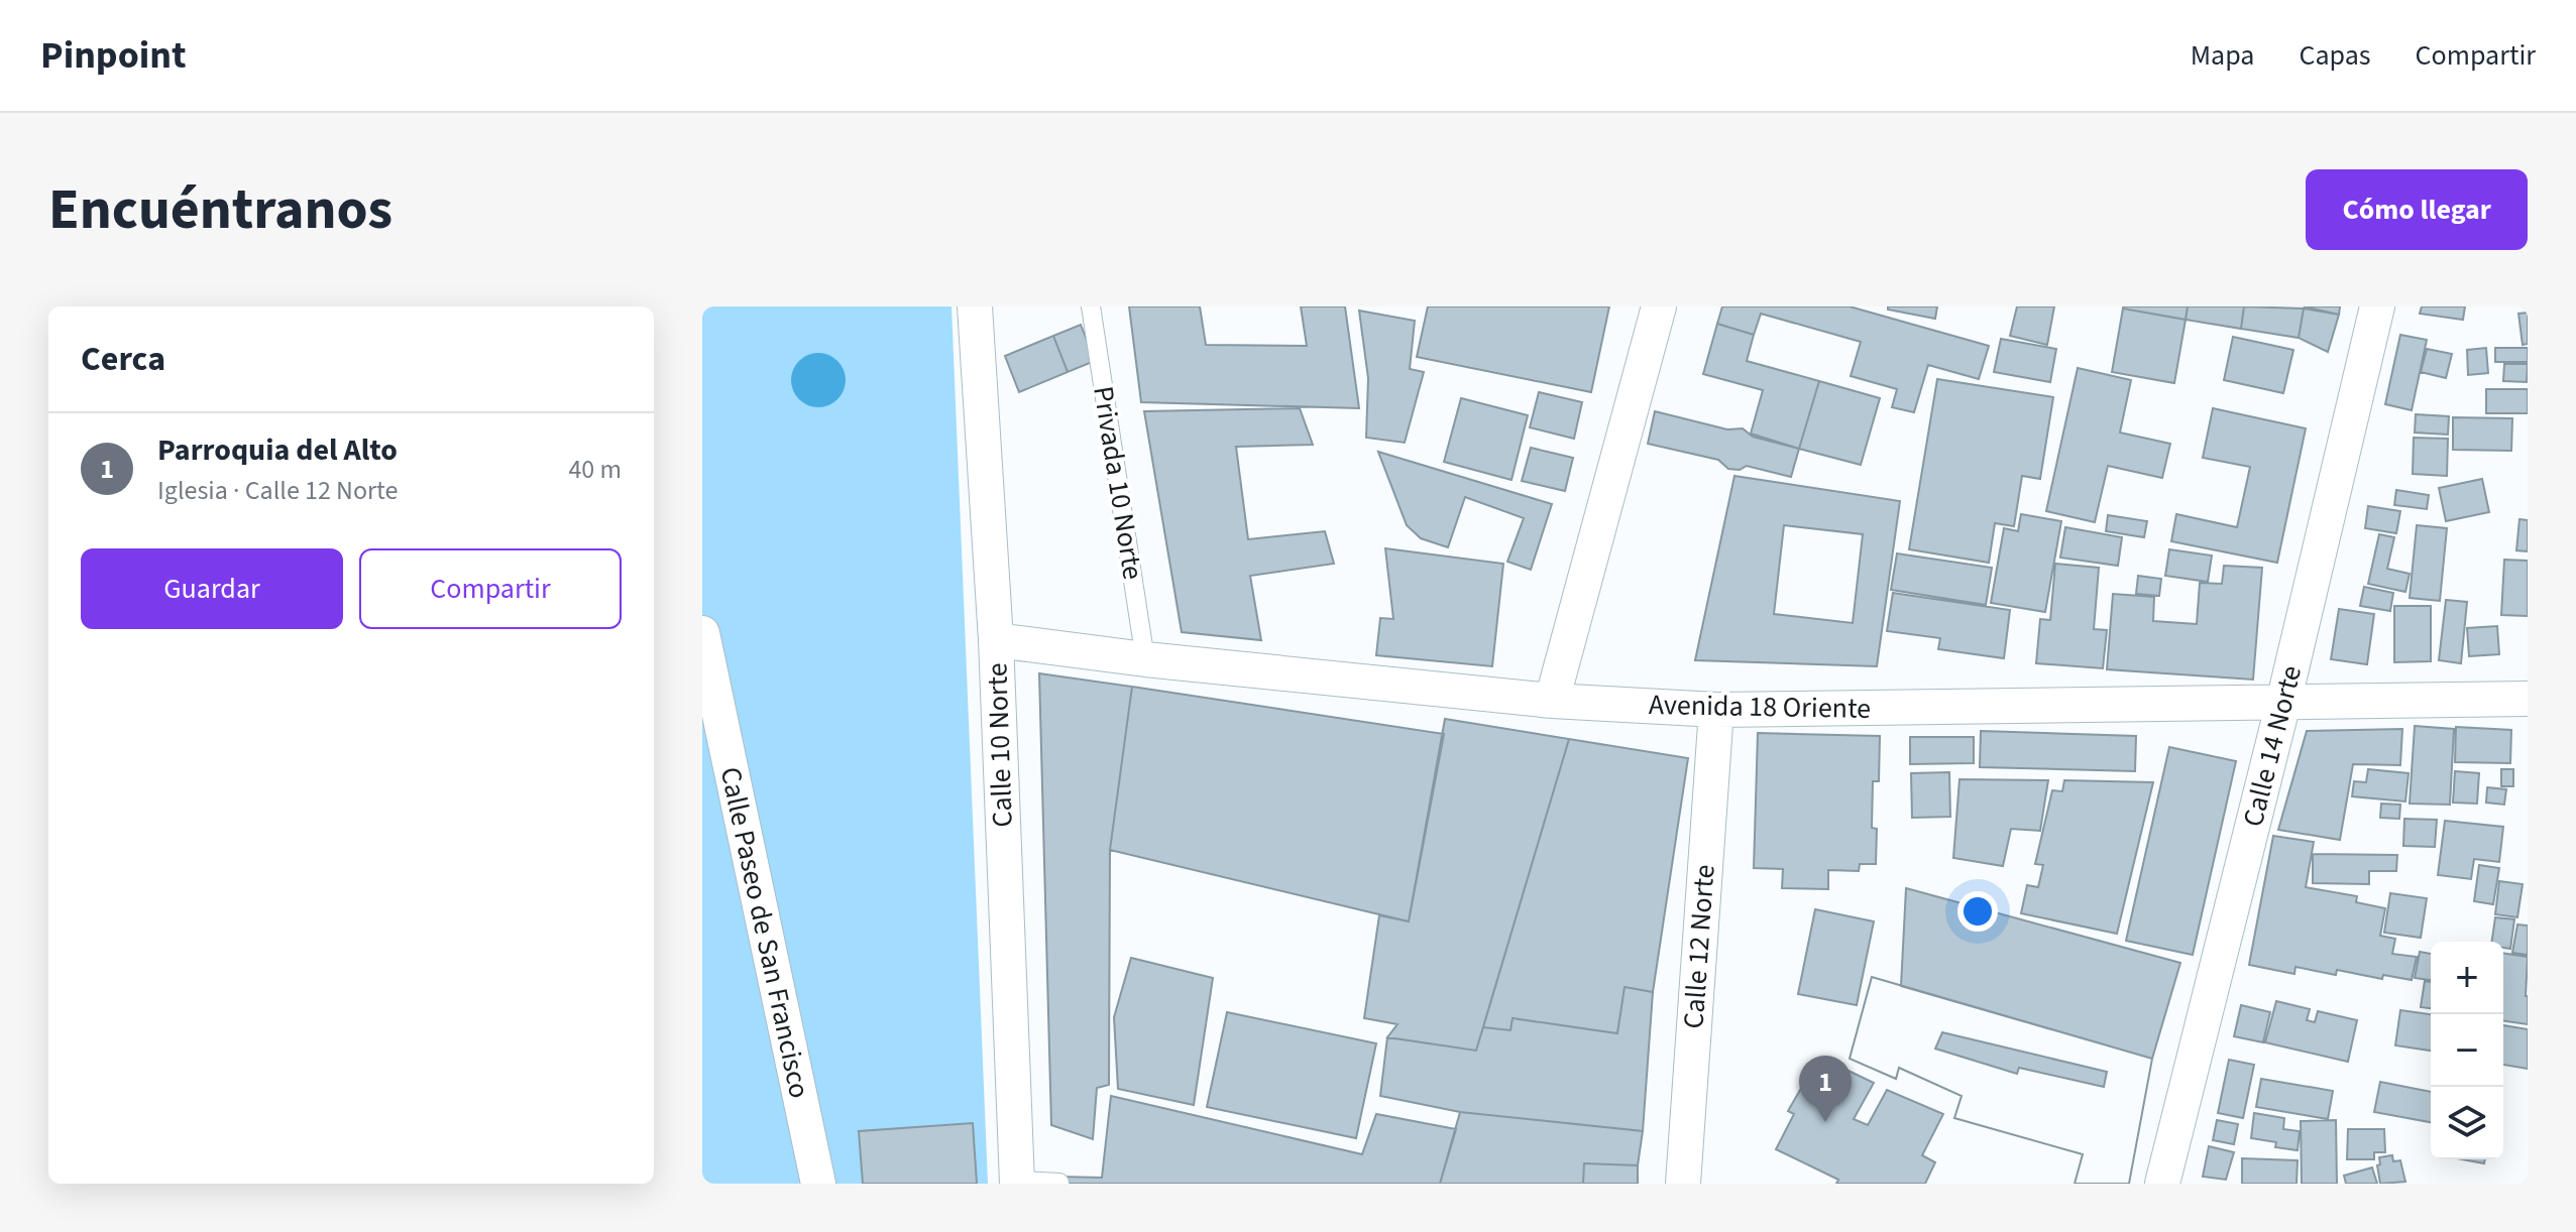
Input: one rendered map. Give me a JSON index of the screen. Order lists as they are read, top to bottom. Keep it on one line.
{"streets":{"street":["Avenida 18 Oriente","Calle 10 Norte","Calle 14 Norte","Calle Paseo de San Francisco","Calle 12 Norte"],"lane":["Privada 10 Norte"]},"crossings":[["Privada 10 Norte","Avenida 18 Oriente"],["Avenida 18 Oriente","Calle 10 Norte"],["Avenida 18 Oriente","Calle 14 Norte"],["Avenida 18 Oriente","Calle 12 Norte"]],"page":{"header":"Pinpoint","nav":["Mapa","Capas","Compartir"],"buttons":["Cómo llegar",["Guardar","Compartir"]],"title":"Encuéntranos","heading":"Cerca","list":[{"mark":"1","name":"Parroquia del Alto","note":"Iglesia · Calle 12 Norte","value":"40 m"}],"map_buttons":["+","−"],"pins":"1"}}
